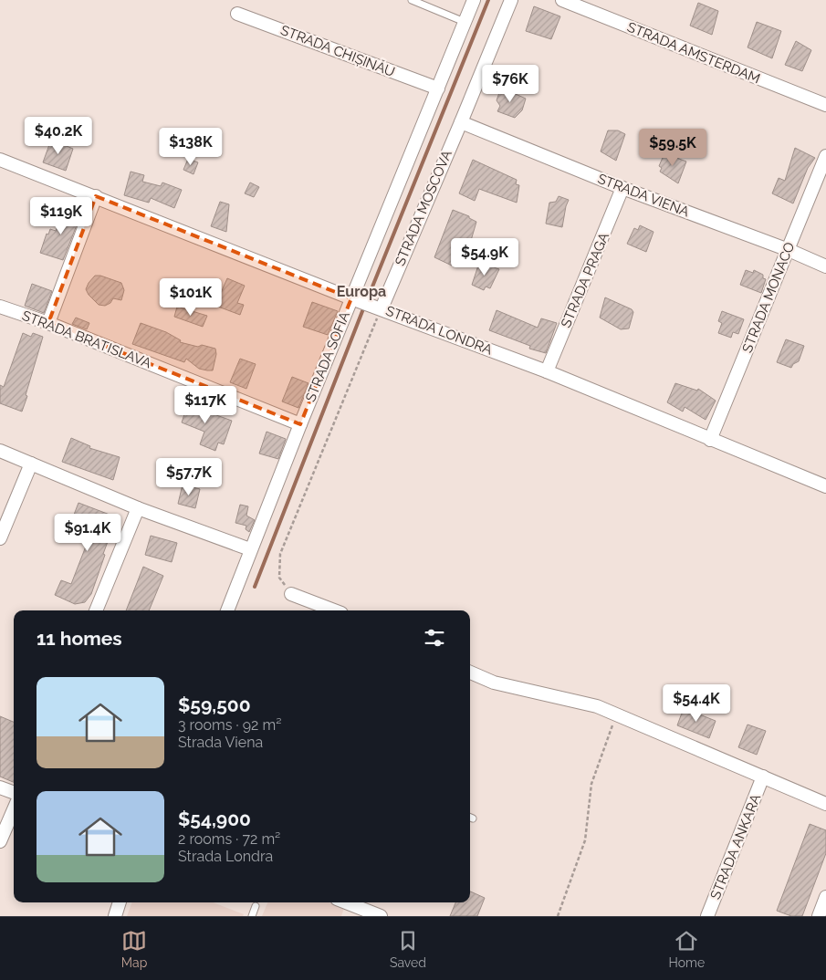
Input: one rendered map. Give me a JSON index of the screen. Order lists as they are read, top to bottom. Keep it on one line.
{"streets":{"street":["STRADA CHIȘINĂU","STRADA AMSTERDAM","STRADA VIENA","STRADA MOSCOVA","STRADA PRAGA","STRADA MONACO","STRADA LONDRA","STRADA BRATISLAVA","STRADA SOFIA","STRADA ANKARA"]},"crossings":[["STRADA CHIȘINĂU","STRADA SOFIA"],["STRADA VIENA","STRADA MOSCOVA"],["STRADA VIENA","STRADA PRAGA"],["STRADA VIENA","STRADA MONACO"],["STRADA MOSCOVA","STRADA LONDRA"],["STRADA PRAGA","STRADA LONDRA"],["STRADA MONACO","STRADA LONDRA"],["STRADA LONDRA","STRADA SOFIA"],["STRADA BRATISLAVA","STRADA SOFIA"]],"districts":["Europa"],"page":{"price":["$76K","$40.2K","$138K","$59.5K","$119K","$54.9K","$101K","$117K","$57.7K","$91.4K","$54.4K"],"heading":"11 homes","list":[{"name":"$59,500","note":"3 rooms · 92 m² · Strada Viena"},{"name":"$54,900","note":"2 rooms · 72 m² · Strada Londra"}],"tabs":["Map","Saved","Home"]}}
